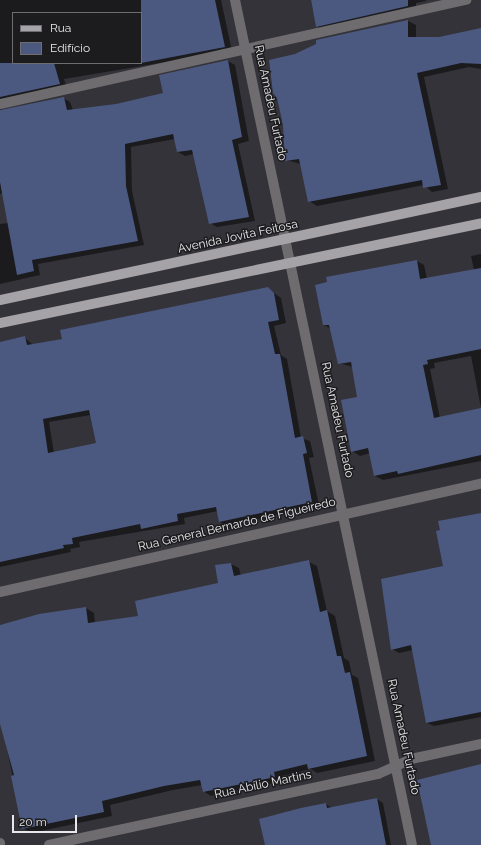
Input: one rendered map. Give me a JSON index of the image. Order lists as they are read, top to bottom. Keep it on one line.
{"streets":{"main road":["Avenida Jovita Feitosa"],"street":["Rua Amadeu Furtado","Rua General Bernardo de Figueiredo","Rua Abílio Martins"]},"crossings":[["Rua Amadeu Furtado","Avenida Jovita Feitosa"],["Rua Amadeu Furtado","Rua General Bernardo de Figueiredo"],["Rua Amadeu Furtado","Rua Abílio Martins"]],"legend":["Rua","Edifício"],"scale_bar":"20 m"}
